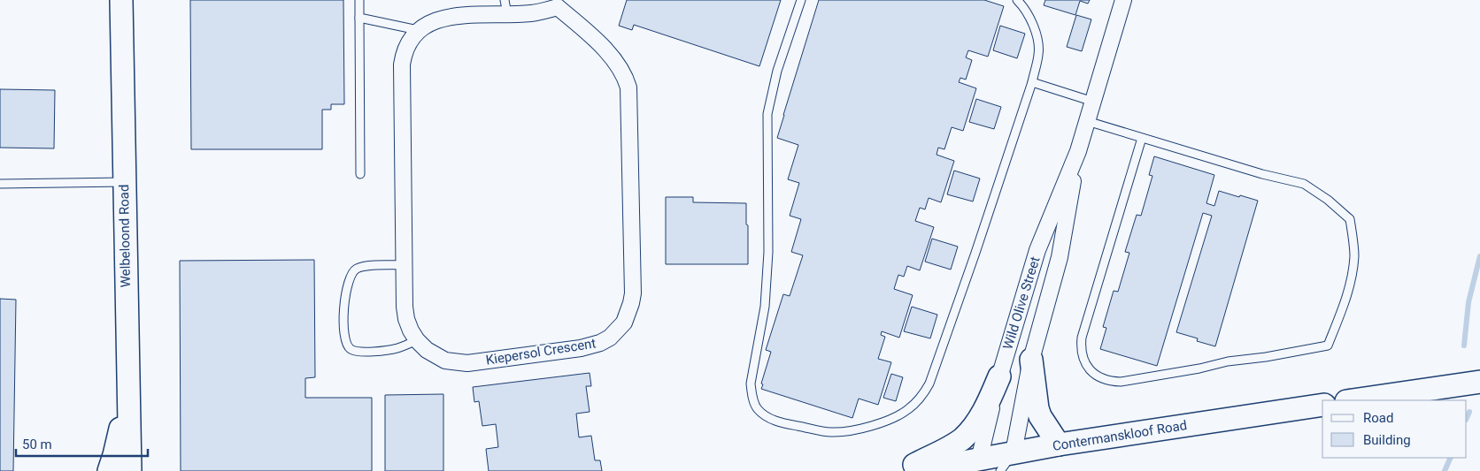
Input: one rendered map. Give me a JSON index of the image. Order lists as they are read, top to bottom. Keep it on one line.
{"streets":{"street":["Welbeloond Road","Wild Olive Street","Kiepersol Crescent","Contermanskloof Road"]},"crossings":[["Wild Olive Street","Contermanskloof Road"]],"legend":["Road","Building"],"scale_bar":"50 m"}
